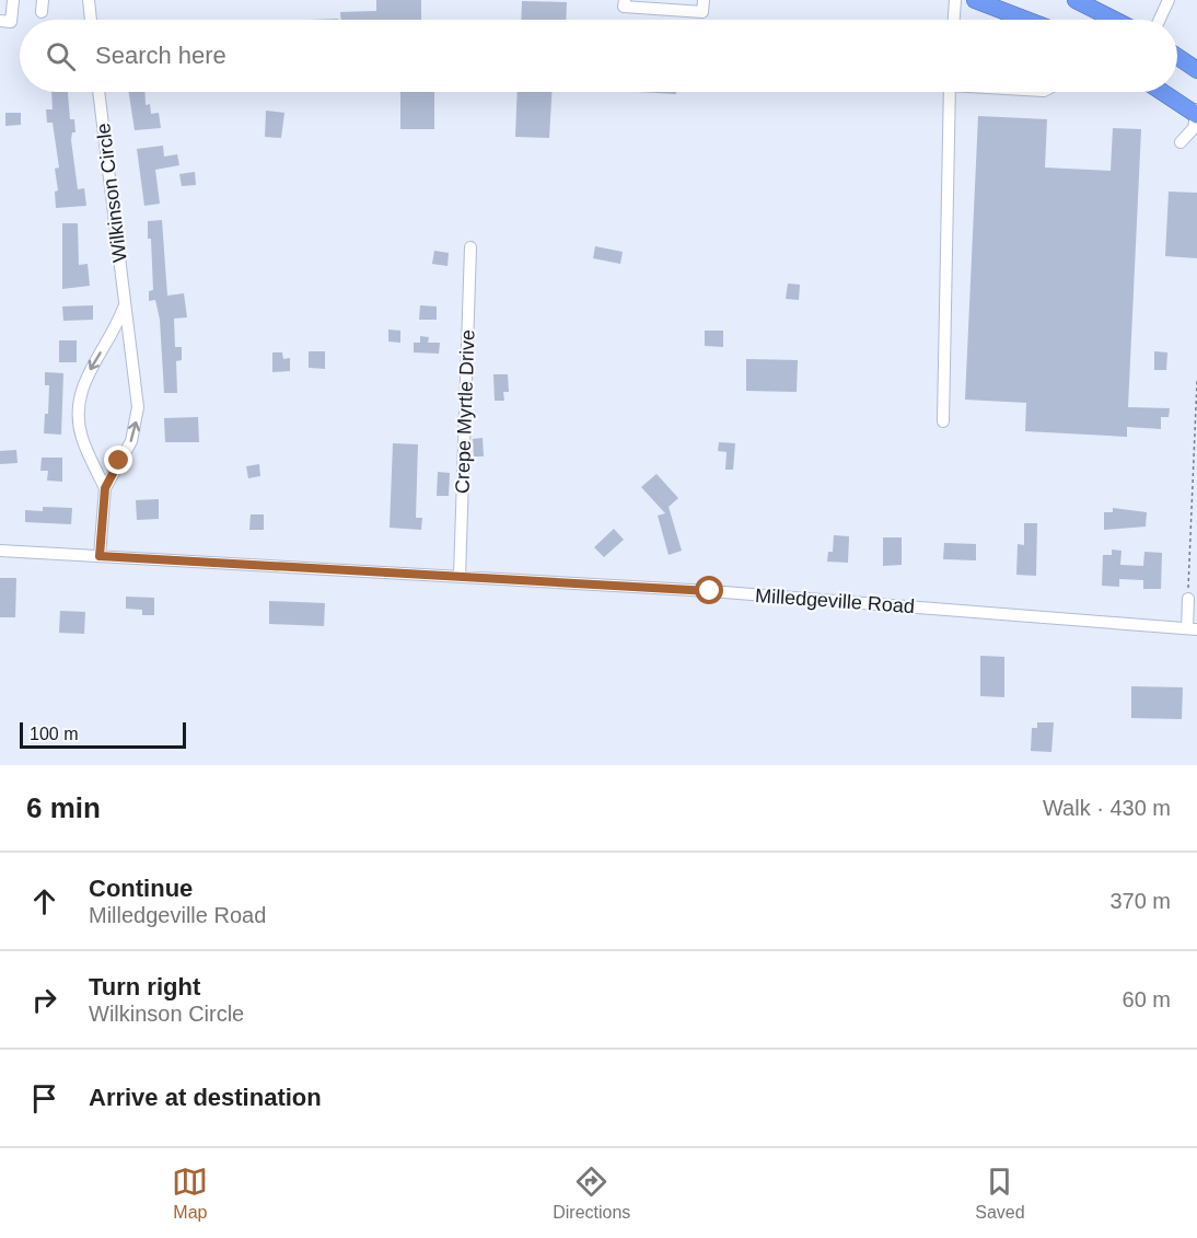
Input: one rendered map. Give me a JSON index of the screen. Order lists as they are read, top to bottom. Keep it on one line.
{"streets":{"street":["Wilkinson Circle","Crepe Myrtle Drive","Milledgeville Road"]},"crossings":[["Wilkinson Circle","Milledgeville Road"],["Crepe Myrtle Drive","Milledgeville Road"]],"scale_bar":"100 m","page":{"search":"Search here","scale":"100 m","heading":["6 min","Walk · 430 m"],"list":[["Continue","Milledgeville Road","370 m"],["Turn right","Wilkinson Circle","60 m"],"Arrive at destination"],"nav":["Map","Directions","Saved"]}}
